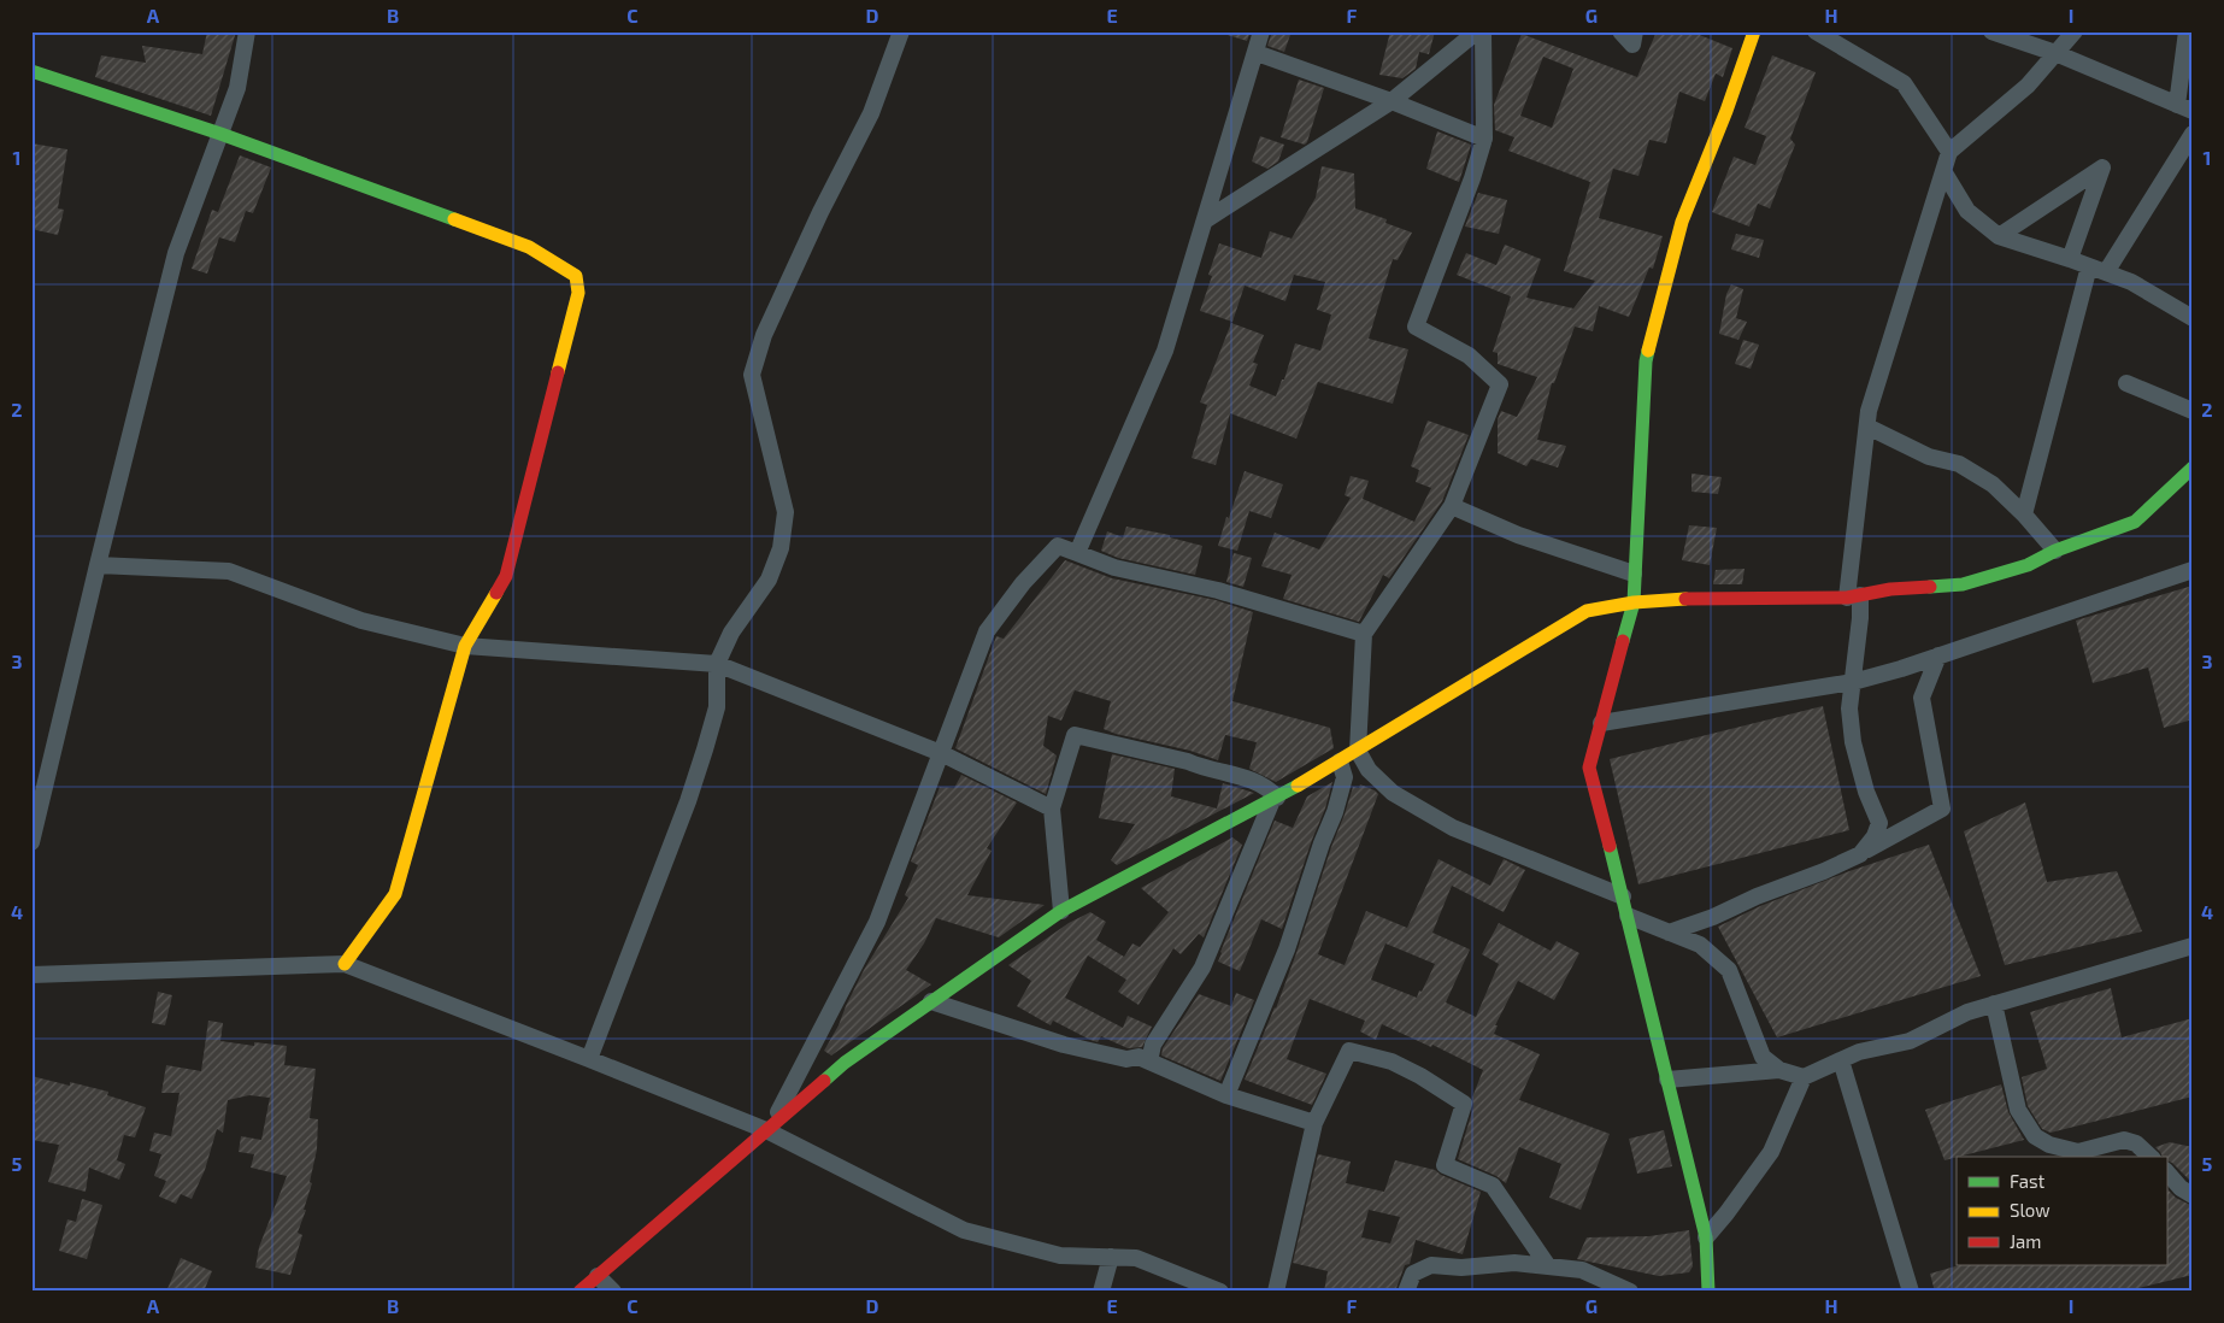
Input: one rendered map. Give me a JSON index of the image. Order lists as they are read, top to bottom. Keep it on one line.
{"legend":["Fast","Slow","Jam"],"grid":{"columns":["A","B","C","D","E","F","G","H","I"],"rows":["1","2","3","4","5"]}}
